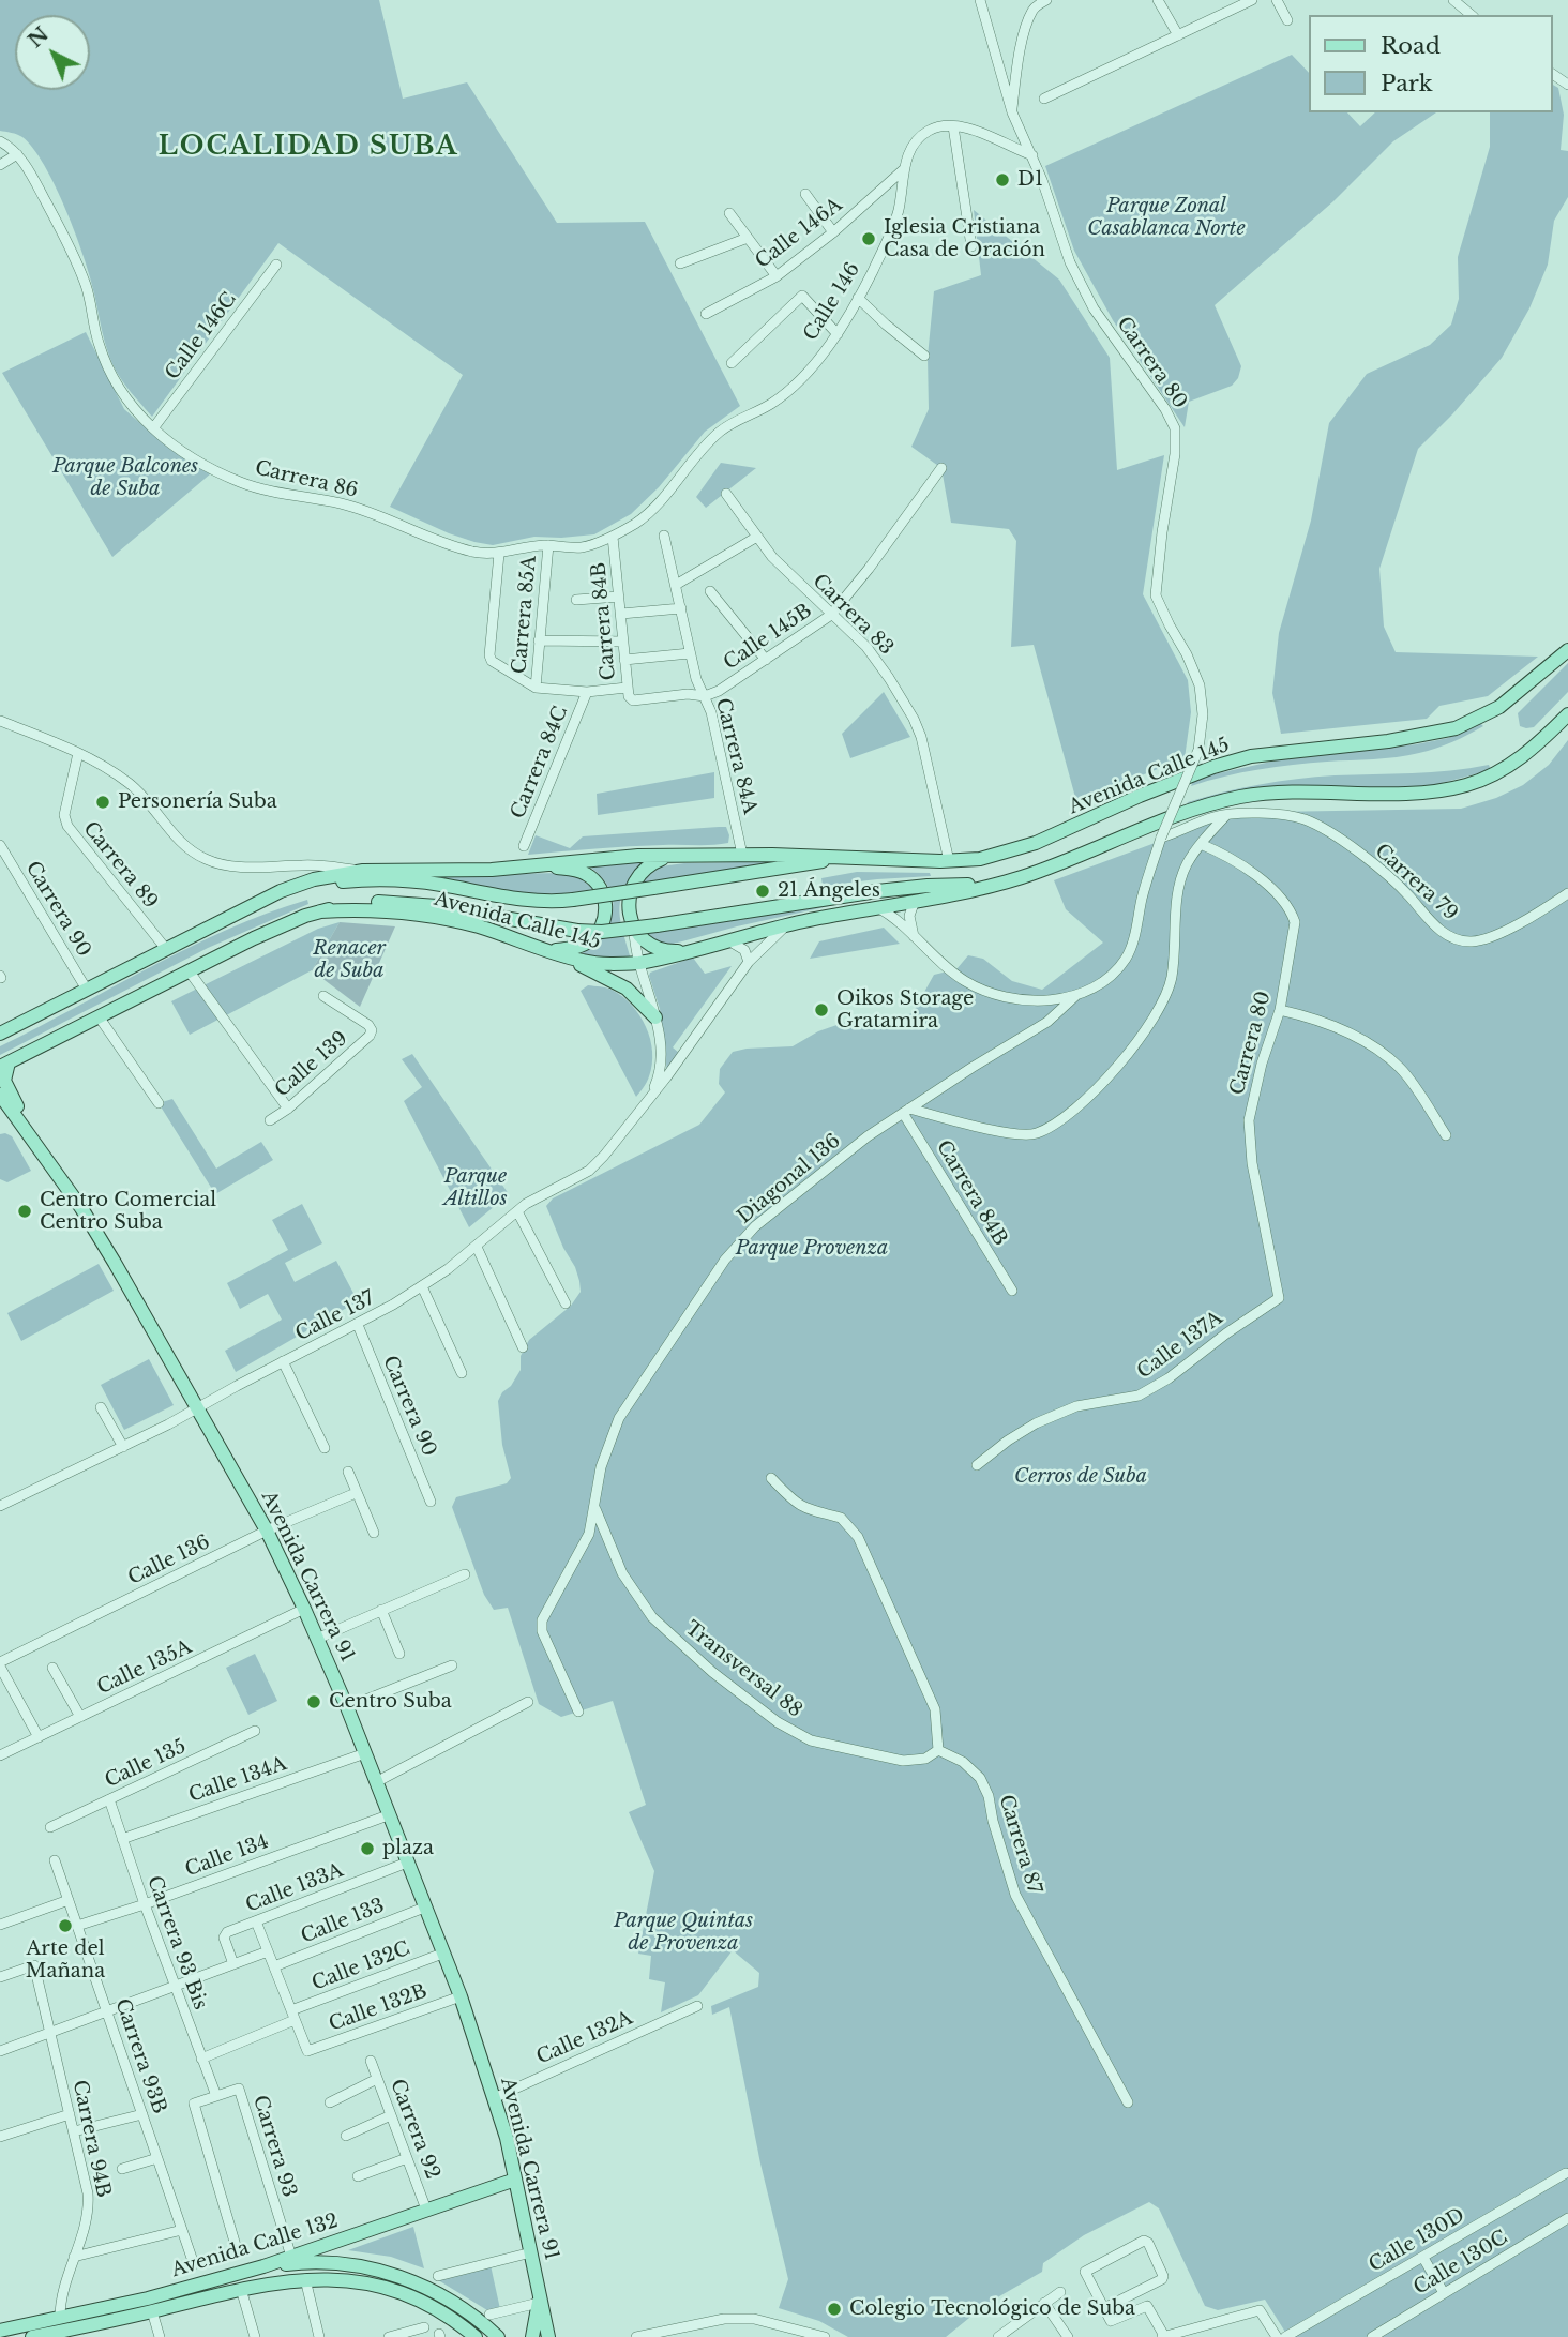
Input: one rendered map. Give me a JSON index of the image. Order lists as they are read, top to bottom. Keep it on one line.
{"streets":{"main road":["Avenida Calle 145","Avenida Carrera 91","Avenida Calle 132"],"street":["Calle 146A","Calle 146","Calle 146C","Carrera 80","Carrera 86","Carrera 85A","Carrera 83","Carrera 84B","Calle 145B","Carrera 84A","Carrera 84C","Carrera 89","Carrera 79","Carrera 90","Calle 139","Diagonal 136","Calle 137","Calle 137A","Calle 136","Calle 135A","Transversal 88","Calle 135","Calle 134A","Carrera 87","Calle 134","Calle 133A","Calle 133","Carrera 93 Bis","Calle 132C","Calle 132B","Calle 132A","Carrera 93B","Carrera 92","Carrera 94B","Carrera 93","Calle 130D","Calle 130C"]},"crossings":[["Calle 146A","Calle 146"],["Calle 146","Carrera 86"],["Calle 146","Carrera 85A"],["Calle 146","Carrera 84B"],["Calle 146C","Carrera 86"],["Carrera 80","Carrera 79"],["Carrera 80","Diagonal 136"],["Carrera 80","Calle 137A"],["Carrera 83","Calle 145B"],["Carrera 83","Avenida Calle 145"],["Carrera 84B","Calle 145B"],["Carrera 84B","Diagonal 136"],["Calle 145B","Carrera 84A"],["Carrera 84A","Avenida Calle 145"],["Avenida Calle 145","Carrera 89"],["Avenida Calle 145","Carrera 90"],["Avenida Calle 145","Diagonal 136"],["Avenida Calle 145","Calle 137"],["Avenida Calle 145","Avenida Carrera 91"],["Carrera 79","Diagonal 136"],["Carrera 90","Calle 137"],["Diagonal 136","Transversal 88"],["Calle 137","Avenida Carrera 91"],["Calle 136","Avenida Carrera 91"],["Avenida Carrera 91","Calle 135A"],["Avenida Carrera 91","Calle 134A"],["Avenida Carrera 91","Calle 134"],["Avenida Carrera 91","Calle 133A"],["Avenida Carrera 91","Calle 133"],["Avenida Carrera 91","Calle 132C"],["Avenida Carrera 91","Calle 132B"],["Avenida Carrera 91","Calle 132A"],["Avenida Carrera 91","Avenida Calle 132"],["Transversal 88","Carrera 87"],["Calle 135","Carrera 93 Bis"],["Calle 134A","Carrera 93 Bis"],["Calle 134","Carrera 93 Bis"],["Calle 134","Carrera 93B"],["Carrera 93 Bis","Calle 132C"],["Carrera 93 Bis","Carrera 93"],["Calle 132C","Calle 132B"],["Carrera 92","Avenida Calle 132"],["Carrera 94B","Avenida Calle 132"],["Carrera 93","Avenida Calle 132"]],"districts":["LOCALIDAD SUBA"],"parks":["Parque Zonal Casablanca Norte","Parque Balcones de Suba","Renacer de Suba","Parque Altillos","Parque Provenza","Cerros de Suba","Parque Quintas de Provenza"],"places":["D1","Iglesia Cristiana Casa de Oración","Personería Suba","21 Ángeles","Oikos Storage Gratamira","Centro Comercial Centro Suba","Centro Suba","plaza","Arte del Mañana","Colegio Tecnológico de Suba"],"legend":["Road","Park"],"north":"top left"}
